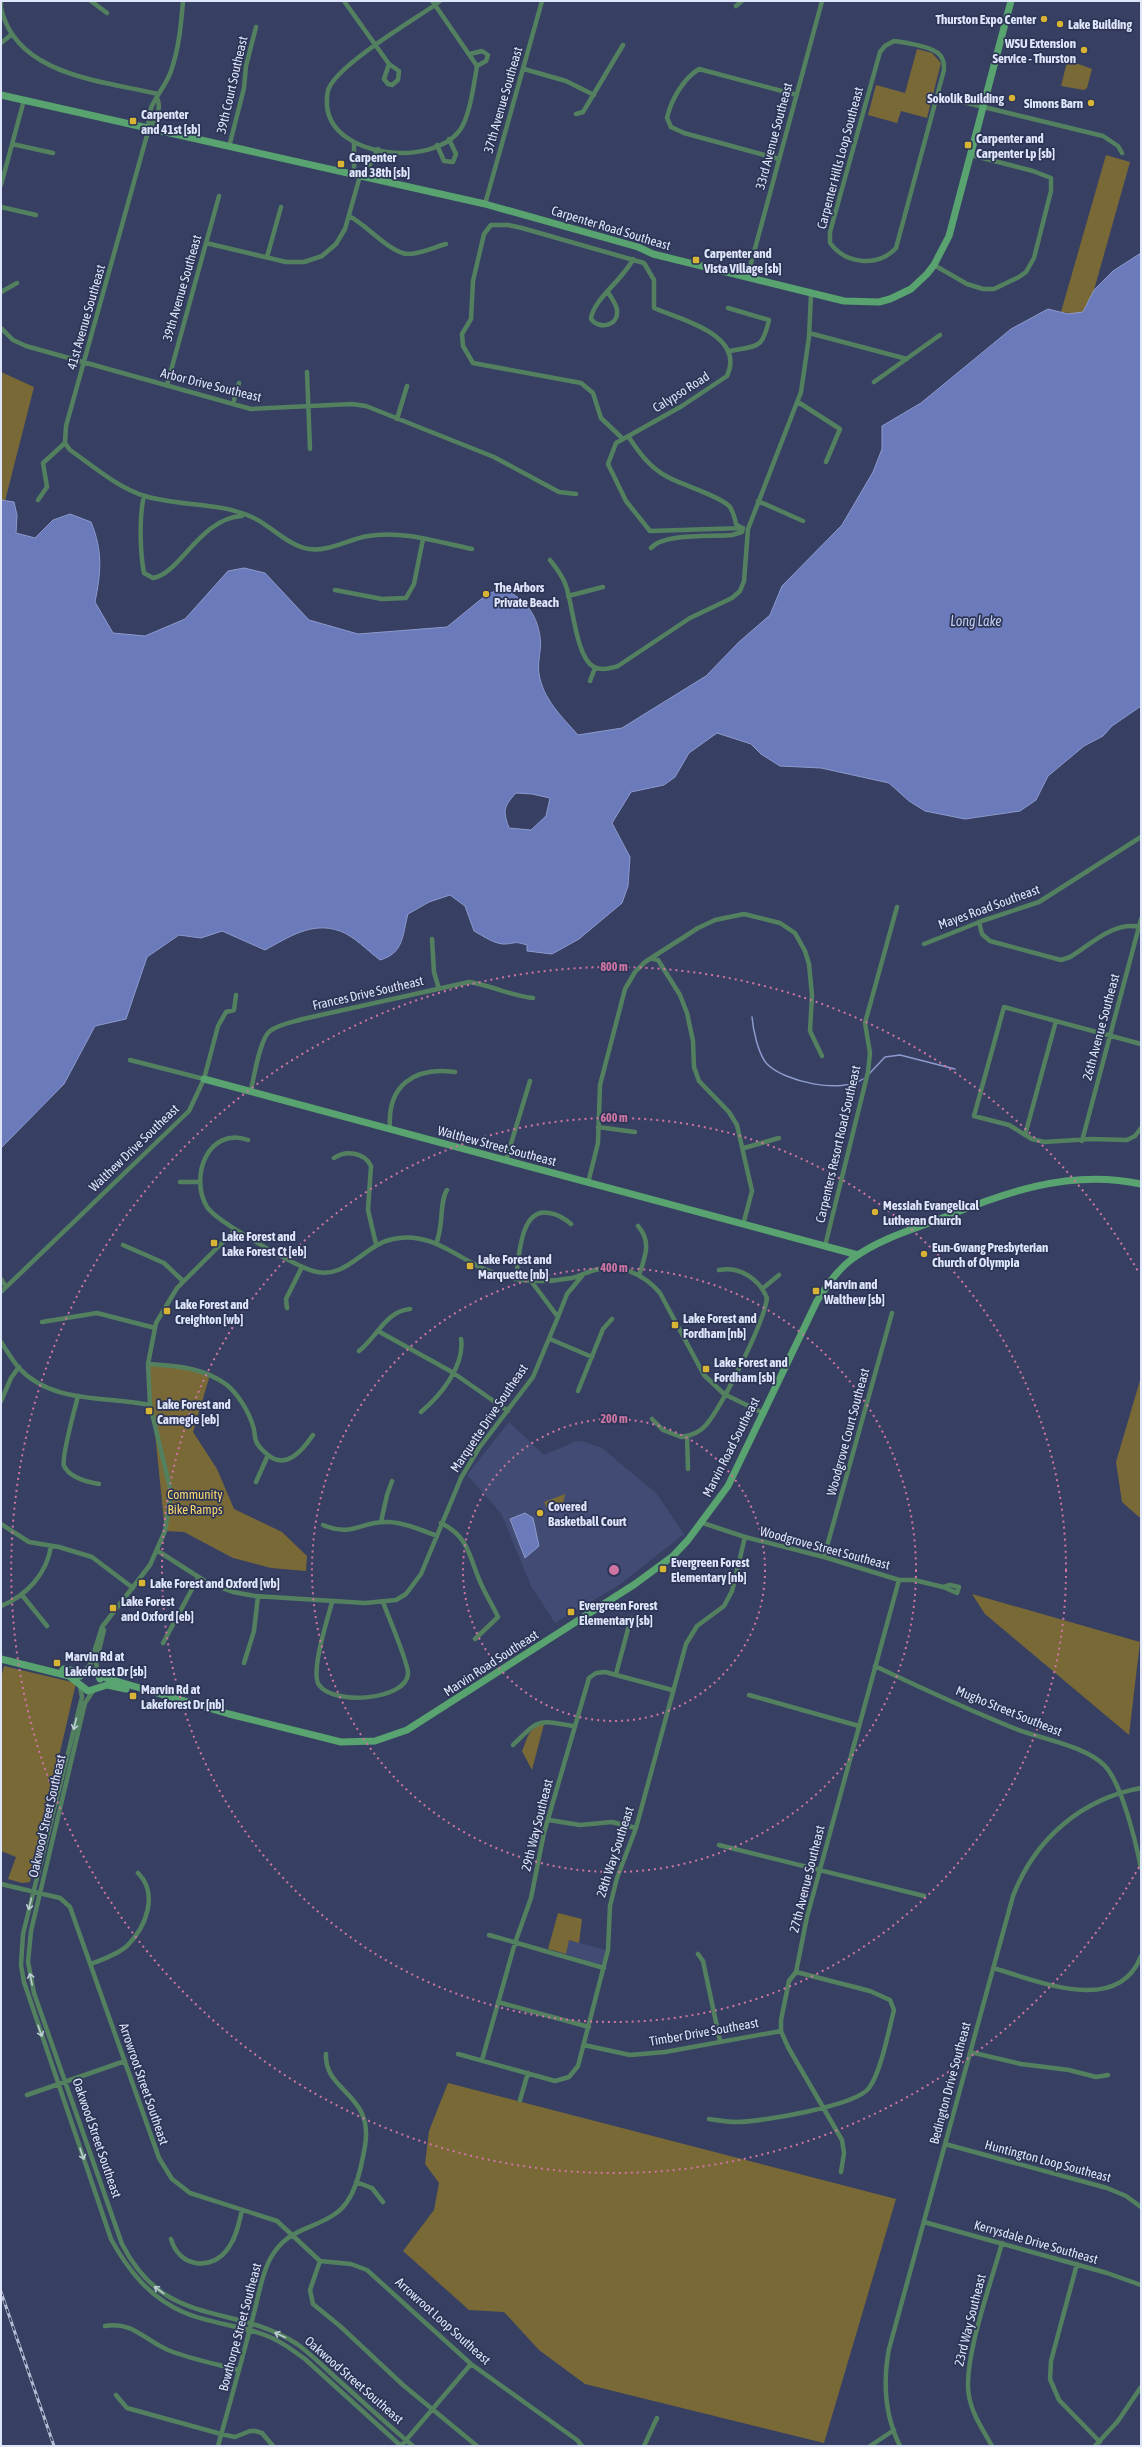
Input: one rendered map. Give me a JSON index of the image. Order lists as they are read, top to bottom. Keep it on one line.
{"streets":{"street":["39th Court Southeast","37th Avenue Southeast","33rd Avenue Southeast","Carpenter Hills Loop Southeast","Carpenter Road Southeast","39th Avenue Southeast","41st Avenue Southeast","Arbor Drive Southeast","Calypso Road","Mayes Road Southeast","Frances Drive Southeast","26th Avenue Southeast","Carpenters Resort Road Southeast","Walthew Street Southeast","Walthew Drive Southeast","Marquette Drive Southeast","Woodgrove Court Southeast","Marvin Road Southeast","Woodgrove Street Southeast","Mugho Street Southeast","Oakwood Street Southeast","29th Way Southeast","28th Way Southeast","27th Avenue Southeast","Timber Drive Southeast","Bedington Drive Southeast","Arrowroot Street Southeast","Huntington Loop Southeast","Kerrysdale Drive Southeast","23rd Way Southeast","Arrowroot Loop Southeast","Bowthorpe Street Southeast"]},"crossings":[["39th Court Southeast","Carpenter Road Southeast"],["37th Avenue Southeast","Carpenter Road Southeast"],["33rd Avenue Southeast","Carpenter Road Southeast"],["Carpenter Road Southeast","41st Avenue Southeast"],["39th Avenue Southeast","Arbor Drive Southeast"],["41st Avenue Southeast","Arbor Drive Southeast"],["Frances Drive Southeast","Walthew Street Southeast"],["Carpenters Resort Road Southeast","Walthew Street Southeast"],["Walthew Street Southeast","Walthew Drive Southeast"],["Walthew Street Southeast","Marvin Road Southeast"],["Woodgrove Court Southeast","Woodgrove Street Southeast"],["Marvin Road Southeast","Woodgrove Street Southeast"],["Marvin Road Southeast","Oakwood Street Southeast"],["Woodgrove Street Southeast","28th Way Southeast"],["Woodgrove Street Southeast","27th Avenue Southeast"],["Mugho Street Southeast","27th Avenue Southeast"],["Mugho Street Southeast","Bedington Drive Southeast"],["Oakwood Street Southeast","Arrowroot Street Southeast"],["Oakwood Street Southeast","Bowthorpe Street Southeast"],["29th Way Southeast","28th Way Southeast"],["28th Way Southeast","Timber Drive Southeast"],["27th Avenue Southeast","Timber Drive Southeast"],["Bedington Drive Southeast","Huntington Loop Southeast"],["Bedington Drive Southeast","Kerrysdale Drive Southeast"],["Arrowroot Street Southeast","Bowthorpe Street Southeast"],["Kerrysdale Drive Southeast","23rd Way Southeast"]],"water":["Long Lake"],"parks":["Community Bike Ramps"],"places":{"other":["Thurston Expo Center","Lake Building","WSU Extension Service - Thurston","Sokolik Building","Simons Barn","The Arbors Private Beach","Messiah Evangelical Lutheran Church","Eun-Gwang Presbyterian Church of Olympia","Covered Basketball Court"],"transit":["Carpenter and 41st [sb]","Carpenter and Carpenter Lp [sb]","Carpenter and 38th [sb]","Carpenter and Vista Village [sb]","Lake Forest and Lake Forest Ct [eb]","Lake Forest and Marquette [nb]","Marvin and Walthew [sb]","Lake Forest and Creighton [wb]","Lake Forest and Fordham [nb]","Lake Forest and Fordham [sb]","Lake Forest and Carnegie [eb]","Evergreen Forest Elementary [nb]","Lake Forest and Oxford [wb]","Lake Forest and Oxford [eb]","Evergreen Forest Elementary [sb]","Marvin Rd at Lakeforest Dr [sb]","Marvin Rd at Lakeforest Dr [nb]"]},"rings":["800 m","600 m","400 m","200 m"]}
